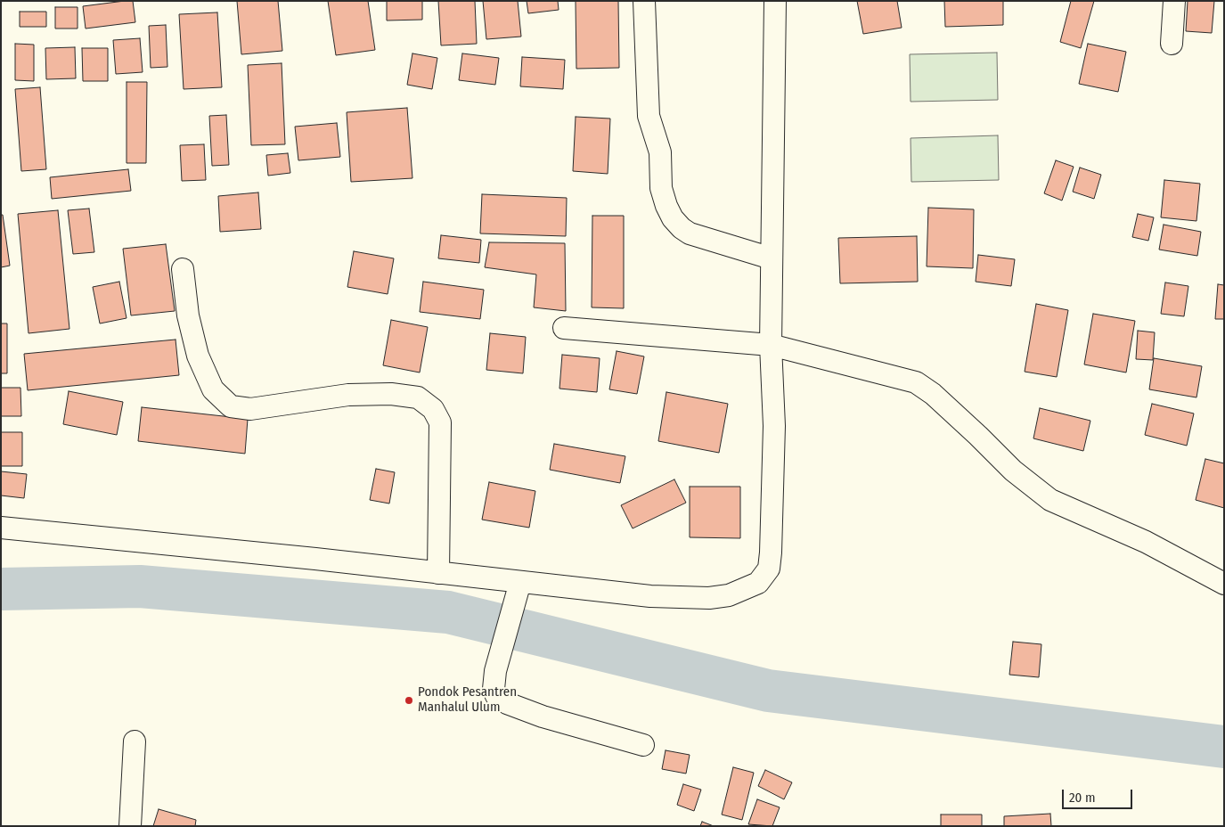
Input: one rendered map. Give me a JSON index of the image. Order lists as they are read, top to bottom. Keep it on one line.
{"places":["Pondok Pesantren Manhalul Ulum"],"scale_bar":"20 m"}
